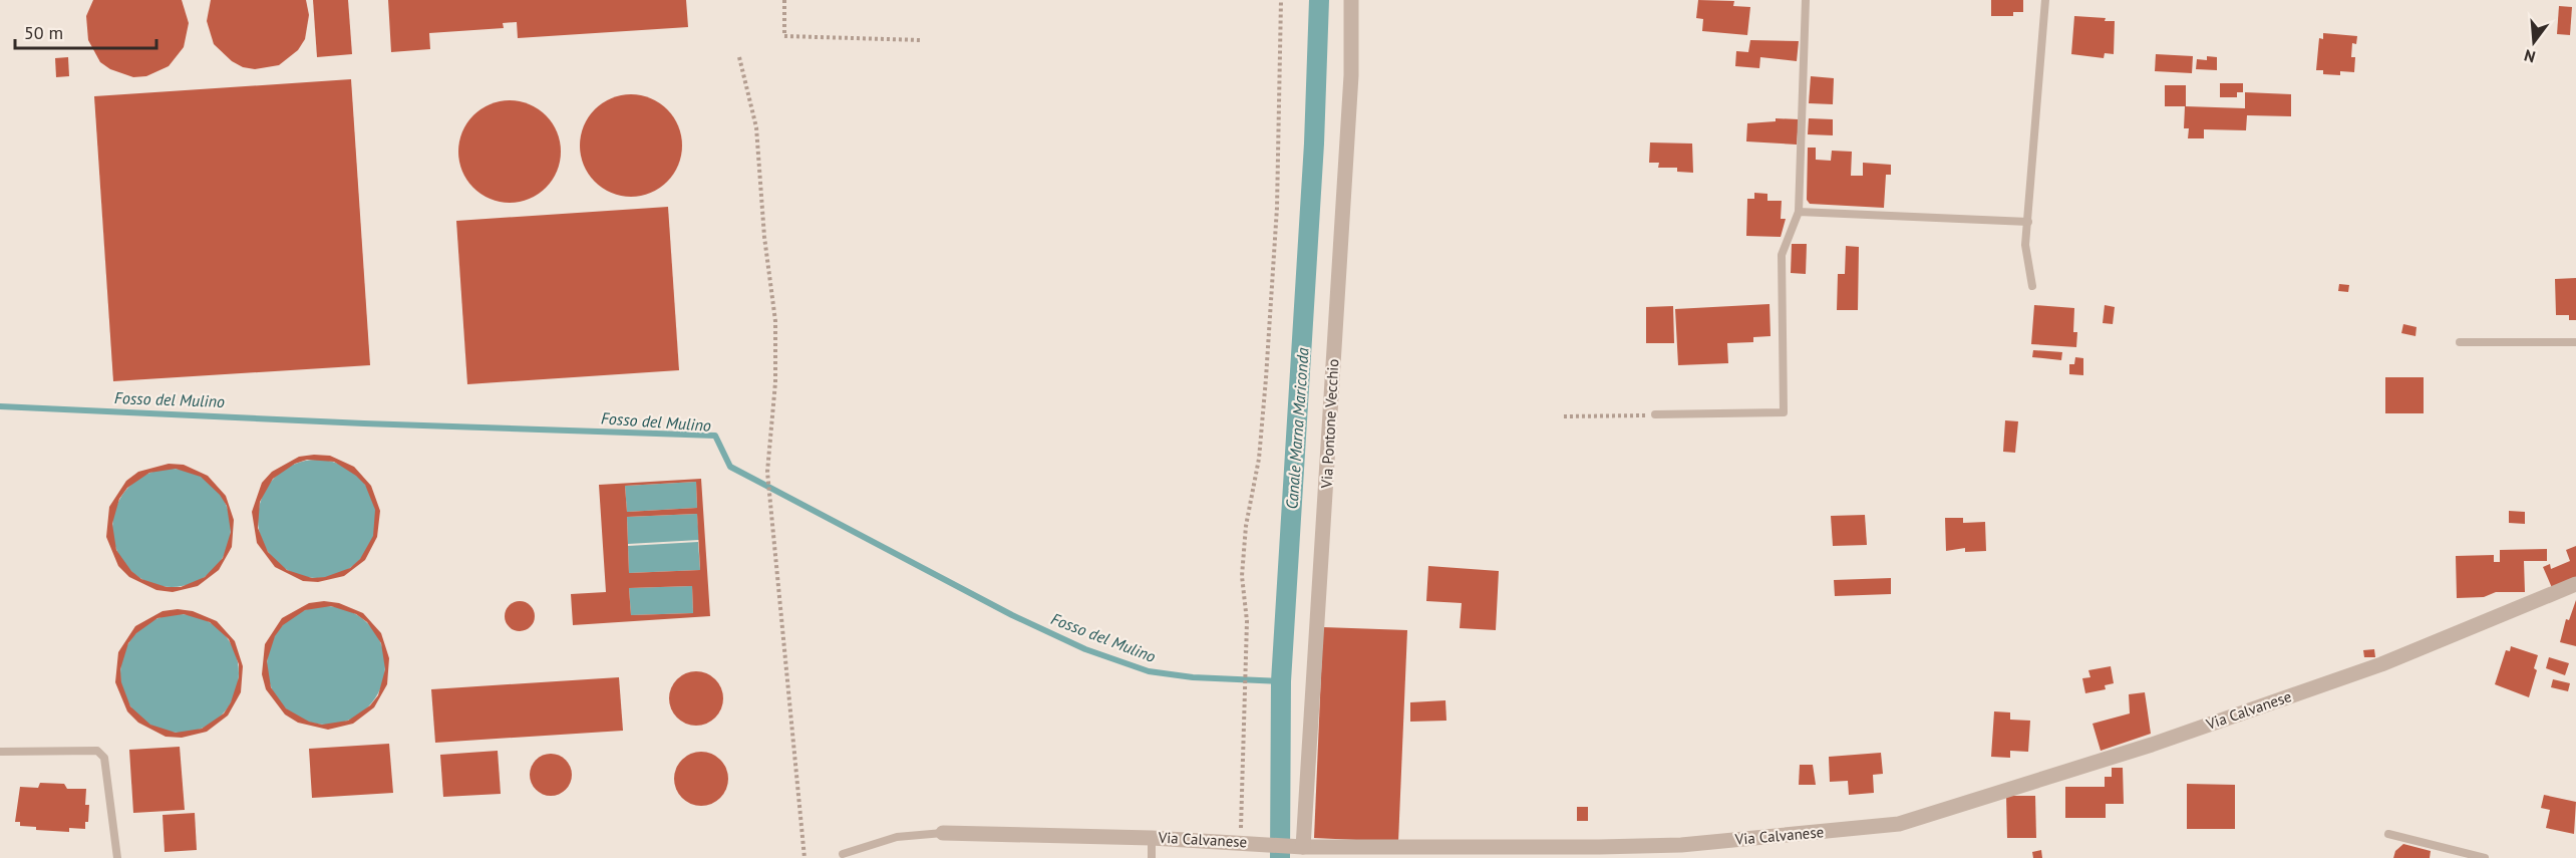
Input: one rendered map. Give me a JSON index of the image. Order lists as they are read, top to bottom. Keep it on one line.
{"streets":{"street":["Via Pontone Vecchio","Via Calvanese"]},"crossings":[["Via Pontone Vecchio","Via Calvanese"]],"water":["Fosso del Mulino","Canale Marna Mariconda"],"scale_bar":"50 m","north":"bottom"}
